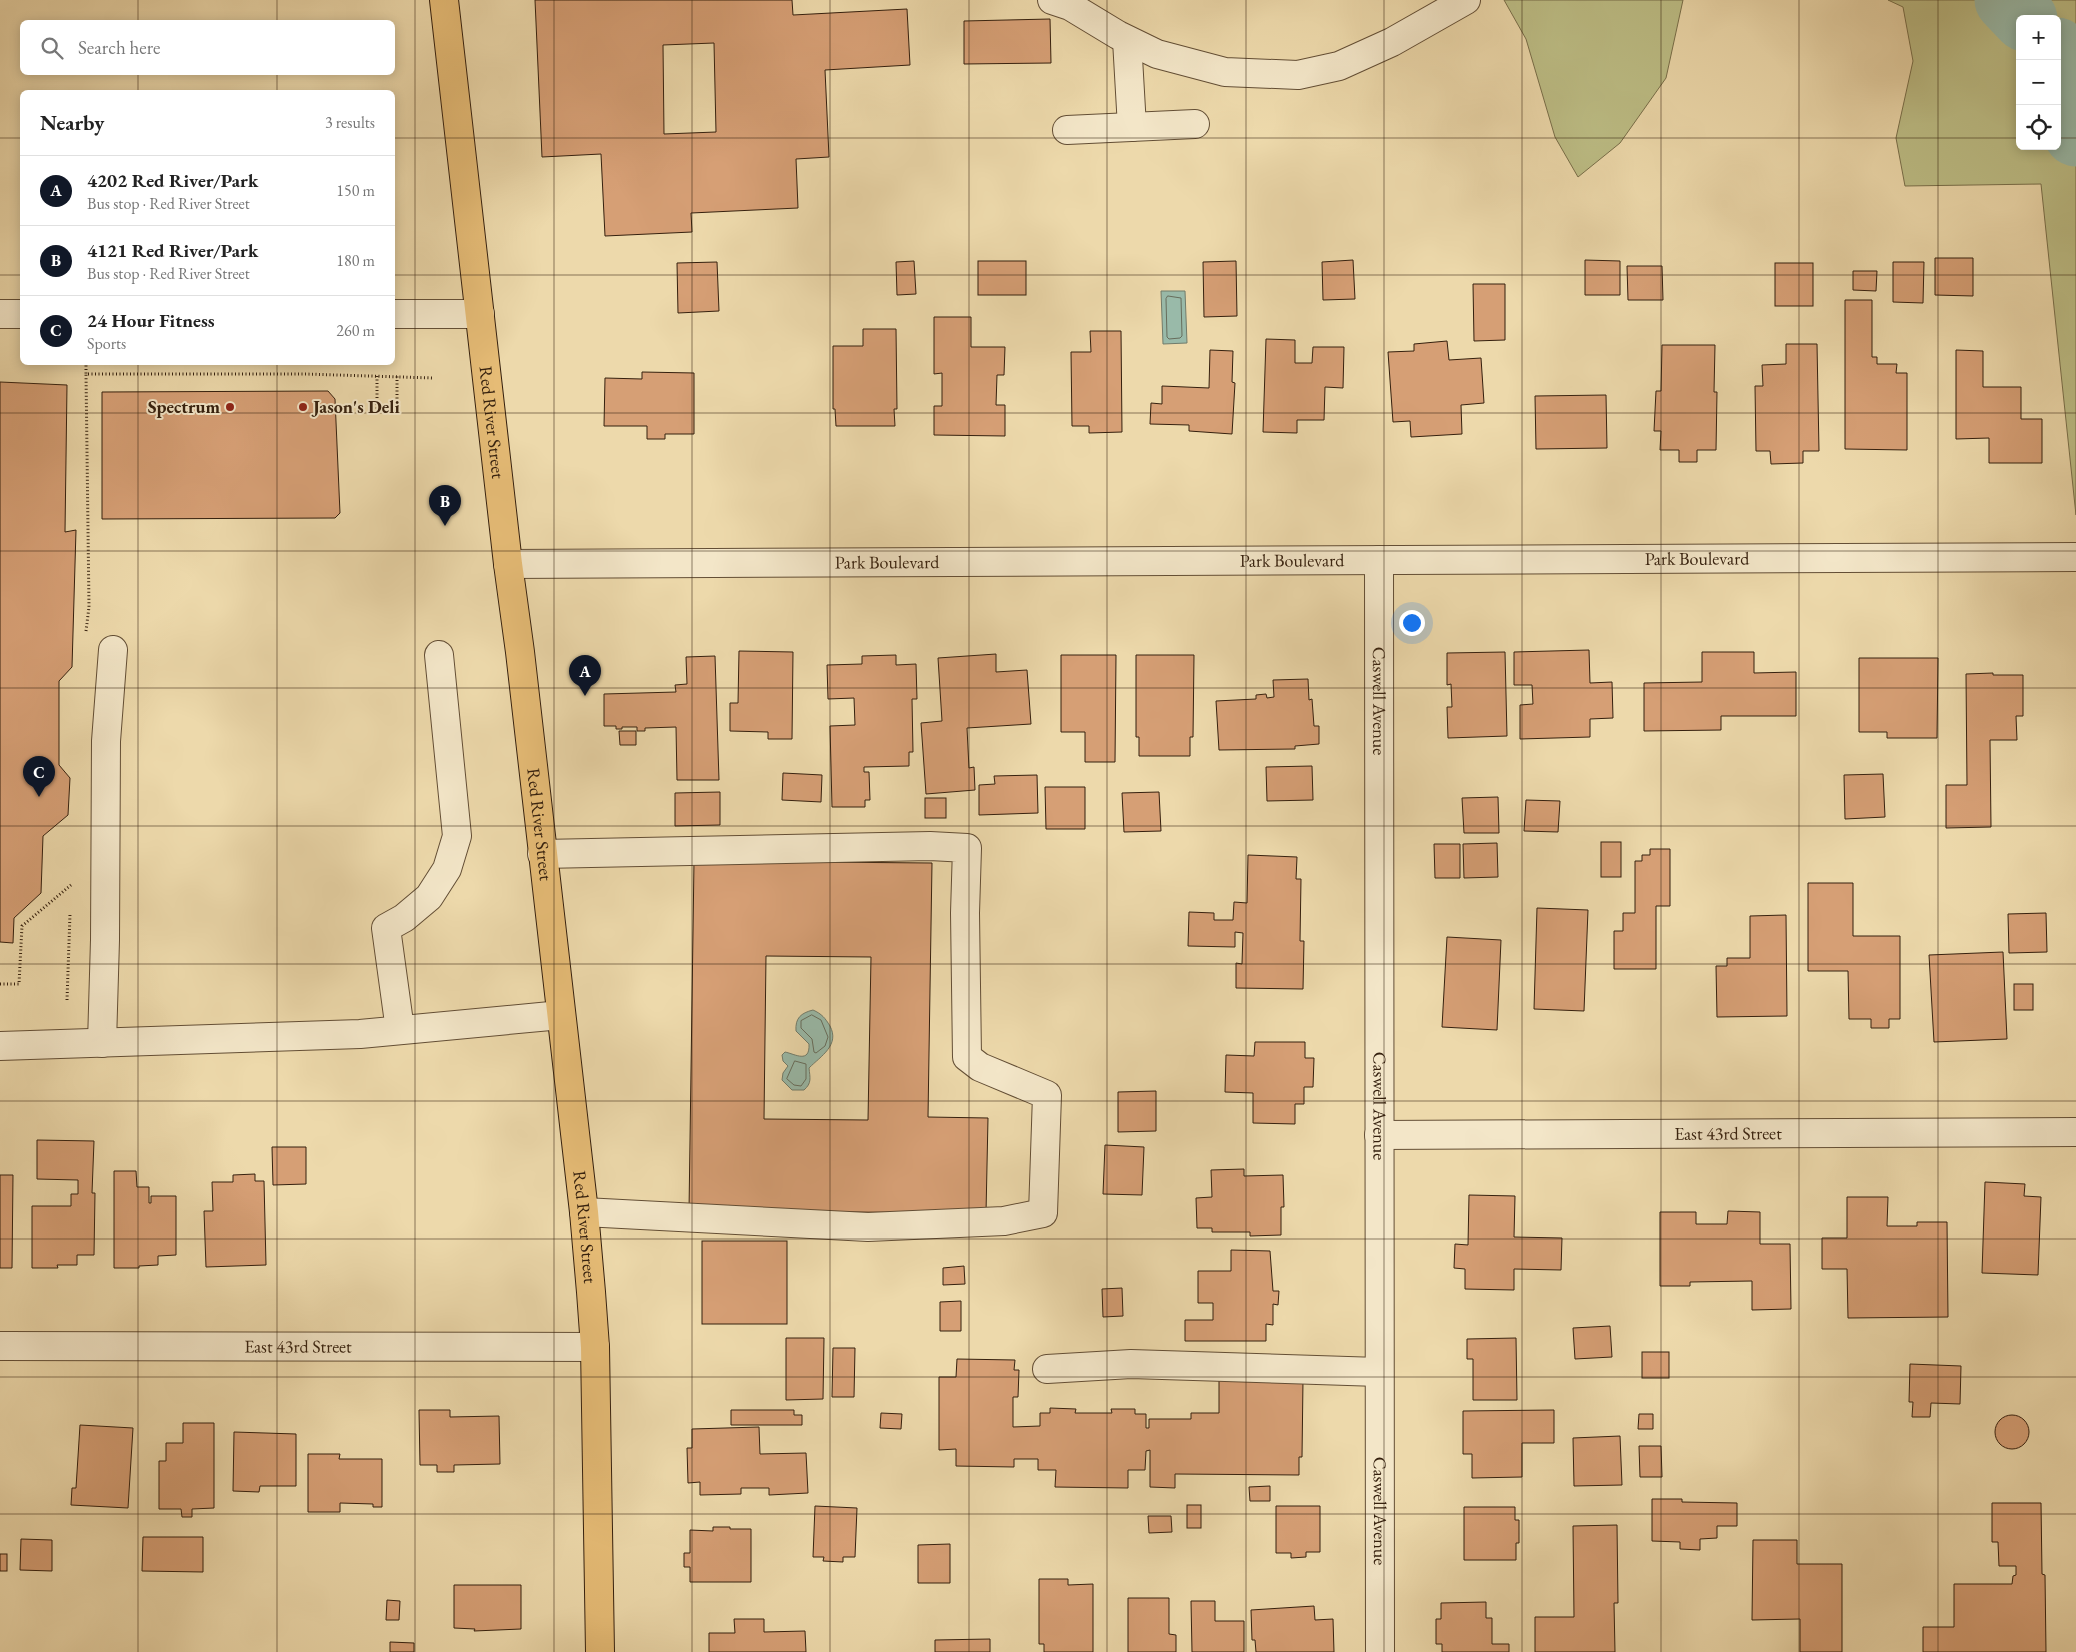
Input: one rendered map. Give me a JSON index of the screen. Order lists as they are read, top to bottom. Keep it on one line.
{"streets":{"main road":["Red River Street"],"street":["Park Boulevard","Caswell Avenue","East 43rd Street"]},"crossings":[["Red River Street","Park Boulevard"],["Red River Street","East 43rd Street"],["Park Boulevard","Caswell Avenue"],["Caswell Avenue","East 43rd Street"]],"places":["Spectrum","Jason's Deli"],"page":{"map_buttons":["+","−"],"search":"Search here","heading":["Nearby","3 results"],"list":[{"mark":"A","name":"4202 Red River/Park","note":"Bus stop · Red River Street","value":"150 m"},{"mark":"B","name":"4121 Red River/Park","note":"Bus stop · Red River Street","value":"180 m"},{"mark":"C","name":"24 Hour Fitness","note":"Sports","value":"260 m"}],"pins":["B","A","C"]}}
